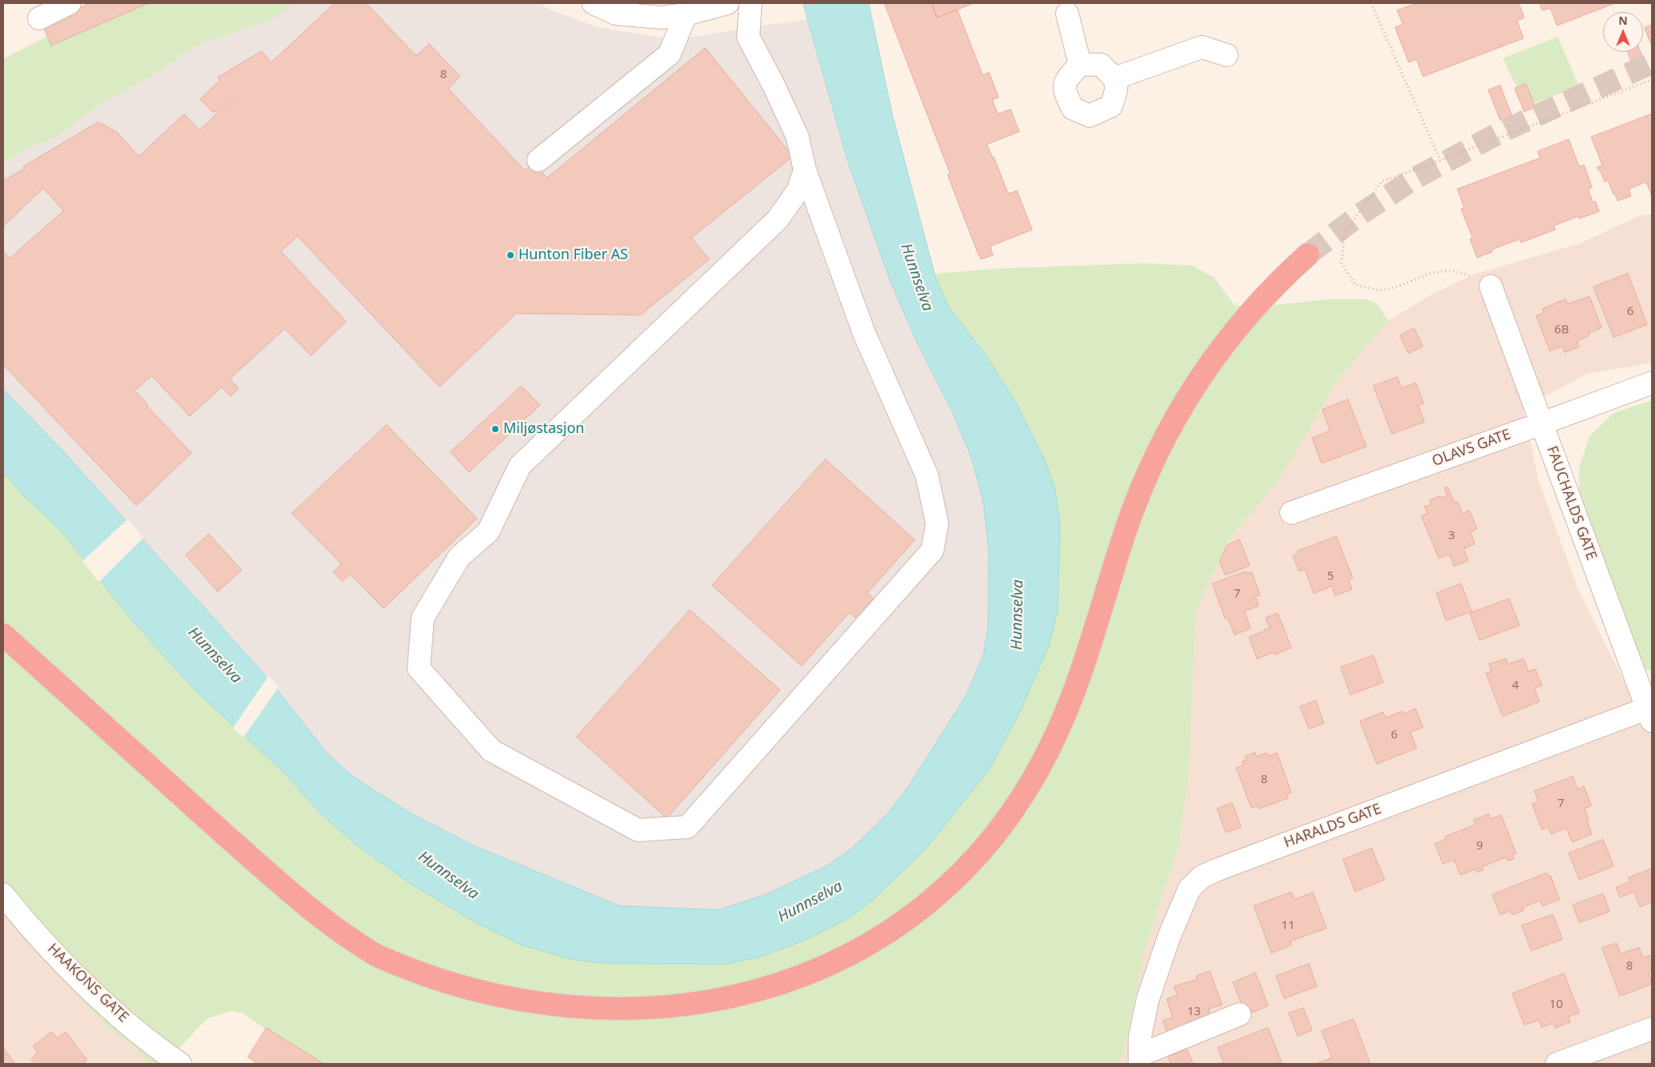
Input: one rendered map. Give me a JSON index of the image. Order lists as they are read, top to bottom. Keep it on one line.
{"streets":{"street":["OLAVS GATE","FAUCHALDS GATE","HARALDS GATE","HAAKONS GATE"]},"crossings":[["OLAVS GATE","FAUCHALDS GATE"],["FAUCHALDS GATE","HARALDS GATE"]],"water":["Hunnselva"],"places":["Hunton Fiber AS","Miljøstasjon"],"house_numbers":["8","6","6B","3","5","7","4","6","8","7","9","11","8","10","13"],"north":"top"}
